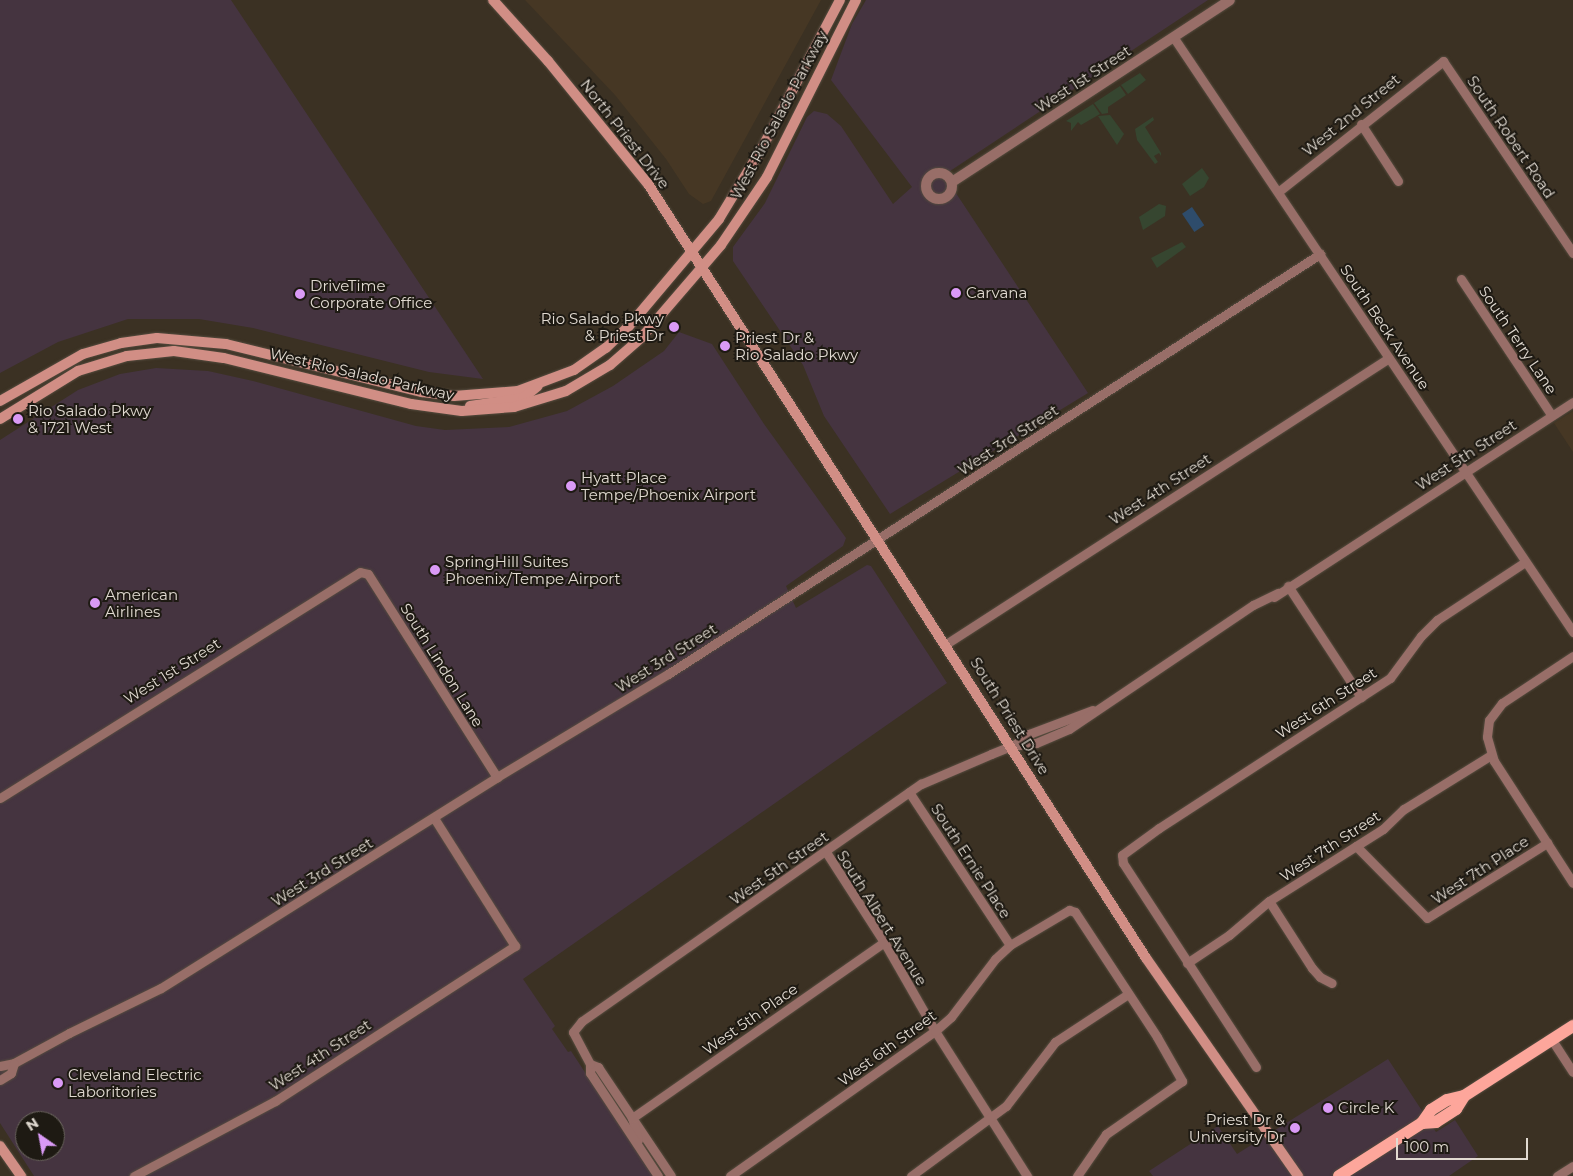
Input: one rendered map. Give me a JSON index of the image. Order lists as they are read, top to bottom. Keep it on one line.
{"streets":{"main road":["West Rio Salado Parkway","North Priest Drive","South Priest Drive"],"street":["West 1st Street","West 2nd Street","South Robert Road","South Beck Avenue","South Terry Lane","West 3rd Street","West 5th Street","West 4th Street","South Lindon Lane","West 6th Street","West 7th Street","South Ernie Place","West 7th Place","South Albert Avenue","West 5th Place"]},"crossings":[["West 1st Street","South Beck Avenue"],["West 1st Street","South Lindon Lane"],["West Rio Salado Parkway","North Priest Drive"],["West Rio Salado Parkway","South Priest Drive"],["West 2nd Street","South Robert Road"],["West 2nd Street","South Beck Avenue"],["North Priest Drive","South Priest Drive"],["South Beck Avenue","West 3rd Street"],["South Beck Avenue","West 5th Street"],["South Beck Avenue","West 4th Street"],["South Beck Avenue","West 6th Street"],["South Terry Lane","West 5th Street"],["West 3rd Street","West 4th Street"],["West 3rd Street","South Lindon Lane"],["West 3rd Street","South Priest Drive"],["West 5th Street","South Priest Drive"],["West 5th Street","South Ernie Place"],["West 5th Street","South Albert Avenue"],["West 4th Street","South Priest Drive"],["West 6th Street","West 7th Street"],["West 6th Street","South Ernie Place"],["West 6th Street","South Albert Avenue"],["West 7th Street","West 7th Place"],["South Albert Avenue","West 5th Place"]],"places":["Carvana","DriveTime Corporate Office","Rio Salado Pkwy & Priest Dr","Priest Dr & Rio Salado Pkwy","Rio Salado Pkwy & 1721 West","Hyatt Place Tempe/Phoenix Airport","SpringHill Suites Phoenix/Tempe Airport","American Airlines","Cleveland Electric Laboritories","Circle K","Priest Dr & University Dr"],"scale_bar":"100 m","north":"top left"}
